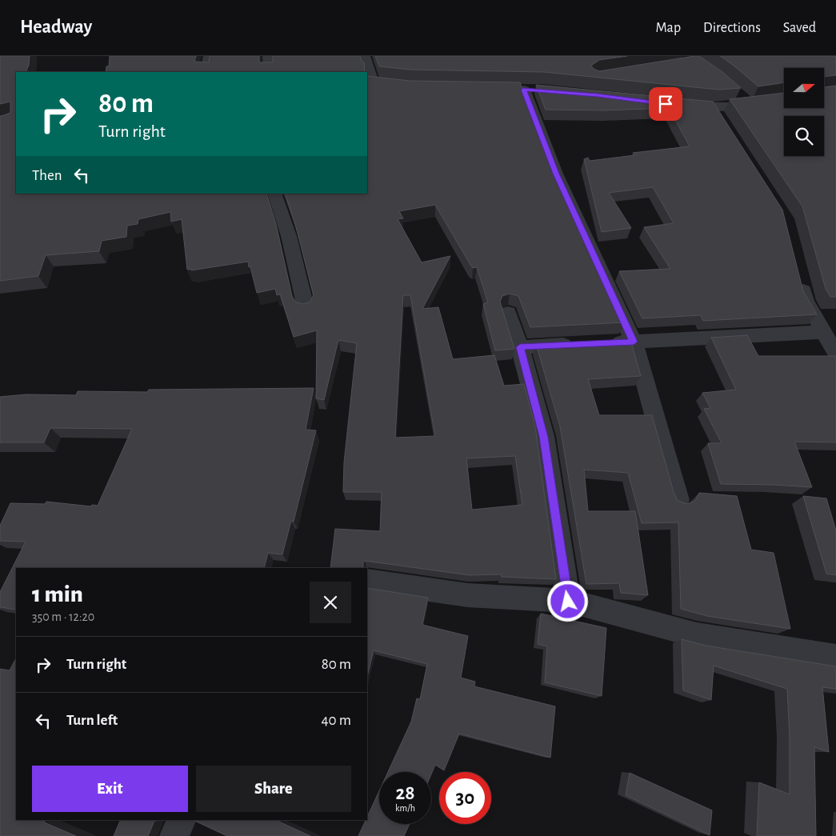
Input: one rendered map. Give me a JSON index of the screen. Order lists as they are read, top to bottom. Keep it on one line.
{"north":"right","page":{"header":"Headway","nav":["Map","Directions","Saved"],"turn":["80 m","Turn right"],"then":"Then","heading":["1 min","350 m · 12:20"],"list":[{"name":"Turn right","value":"80 m"},{"name":"Turn left","value":"40 m"}],"buttons":["Exit","Share"],"speed":"28 km/h","limit":"30"}}
